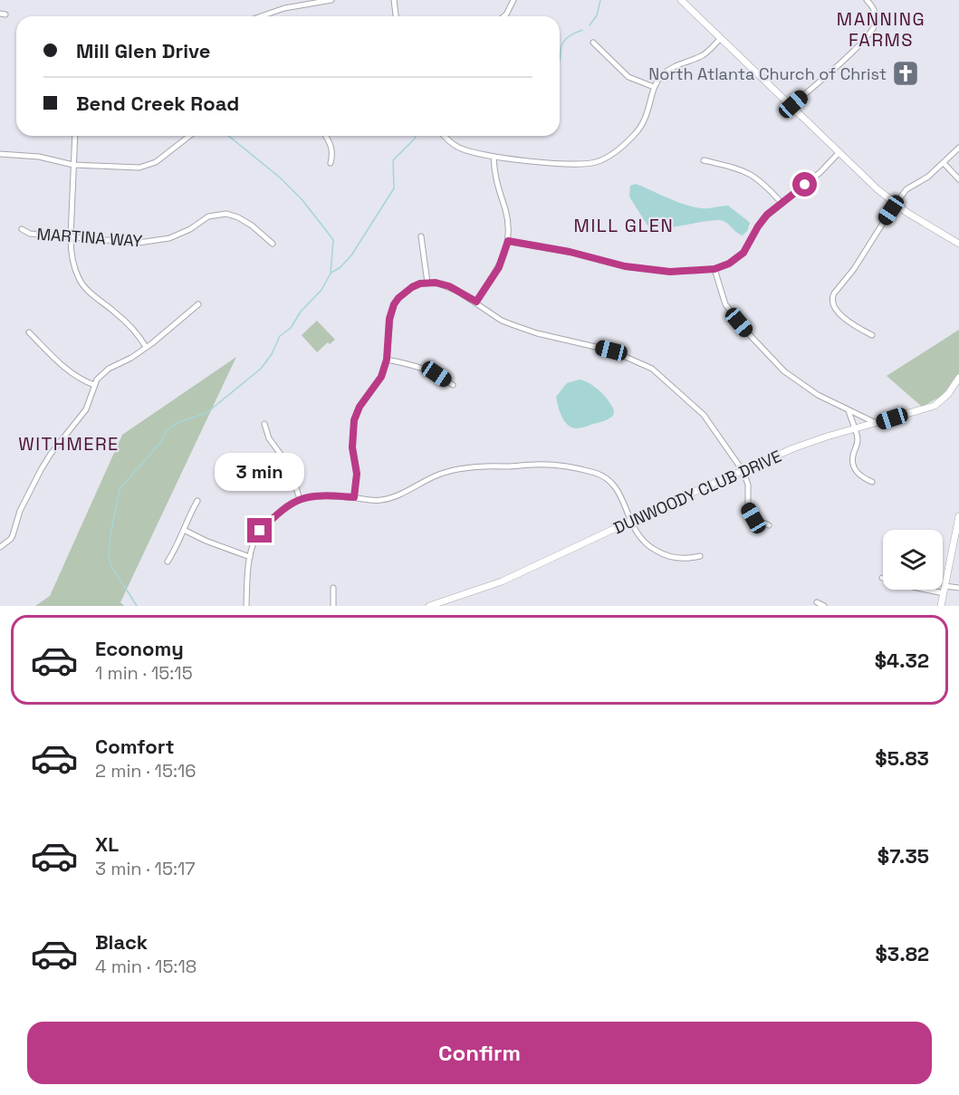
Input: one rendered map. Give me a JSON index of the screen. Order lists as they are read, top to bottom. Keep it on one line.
{"streets":{"street":["MARTINA WAY","DUNWOODY CLUB DRIVE"]},"districts":["MANNING FARMS","MILL GLEN","WITHMERE"],"places":{"church":["North Atlanta Church of Christ"]},"page":{"banner":["Mill Glen Drive","Bend Creek Road"],"bubble":"3 min","list":[{"name":"Economy","note":"1 min · 15:15","value":"$4.32"},{"name":"Comfort","note":"2 min · 15:16","value":"$5.83"},{"name":"XL","note":"3 min · 15:17","value":"$7.35"},{"name":"Black","note":"4 min · 15:18","value":"$3.82"}],"buttons":"Confirm"}}
